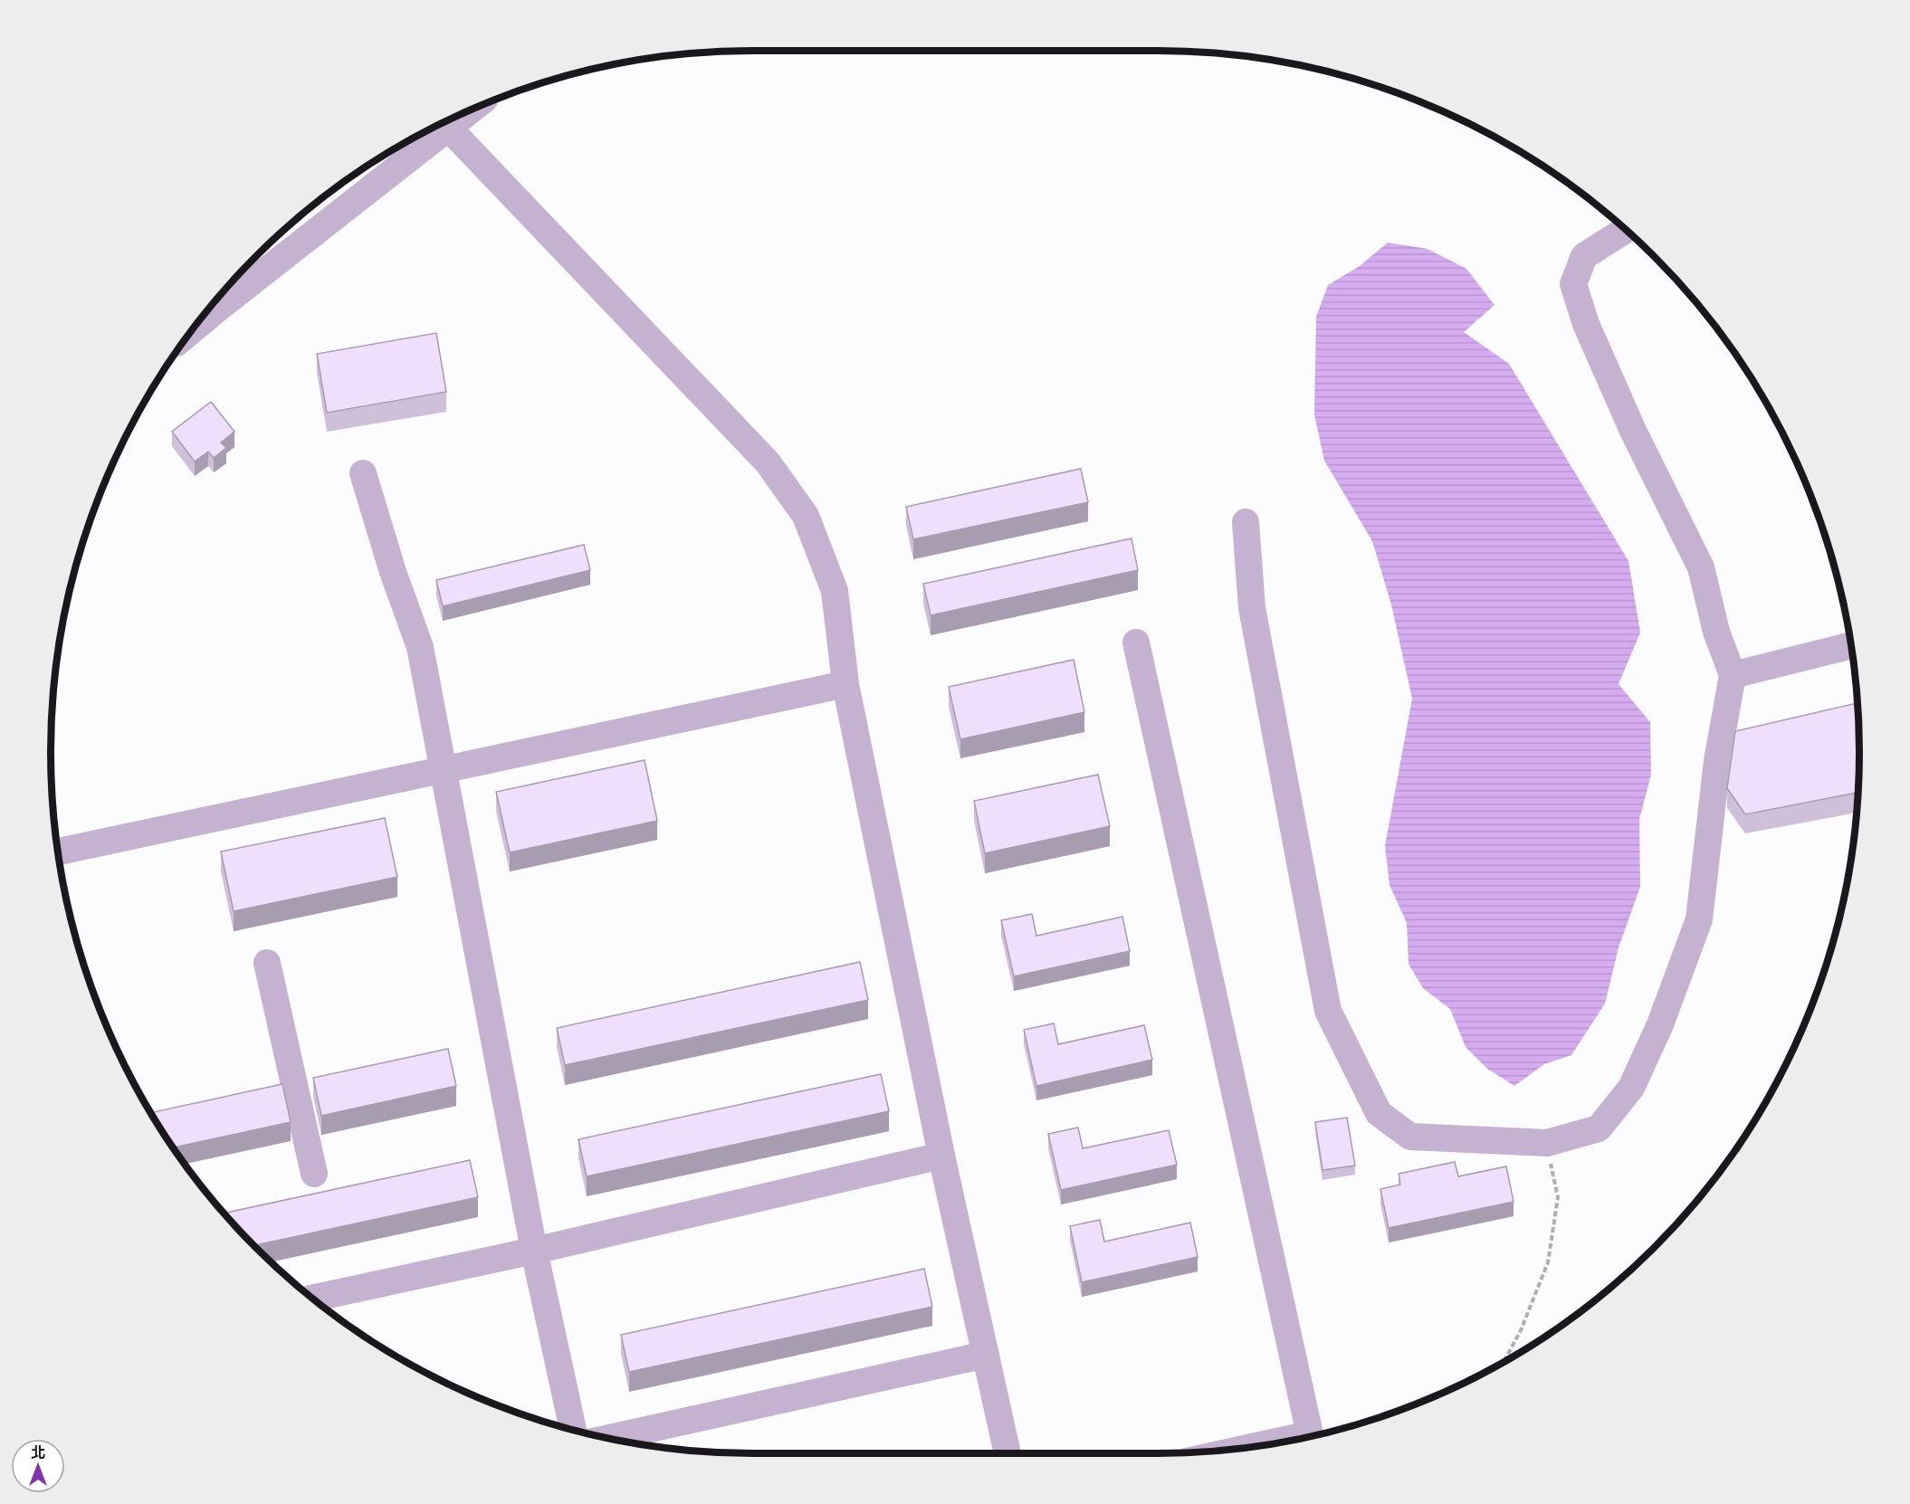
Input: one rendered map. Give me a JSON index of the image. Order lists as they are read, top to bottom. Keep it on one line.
{"north":"top"}
